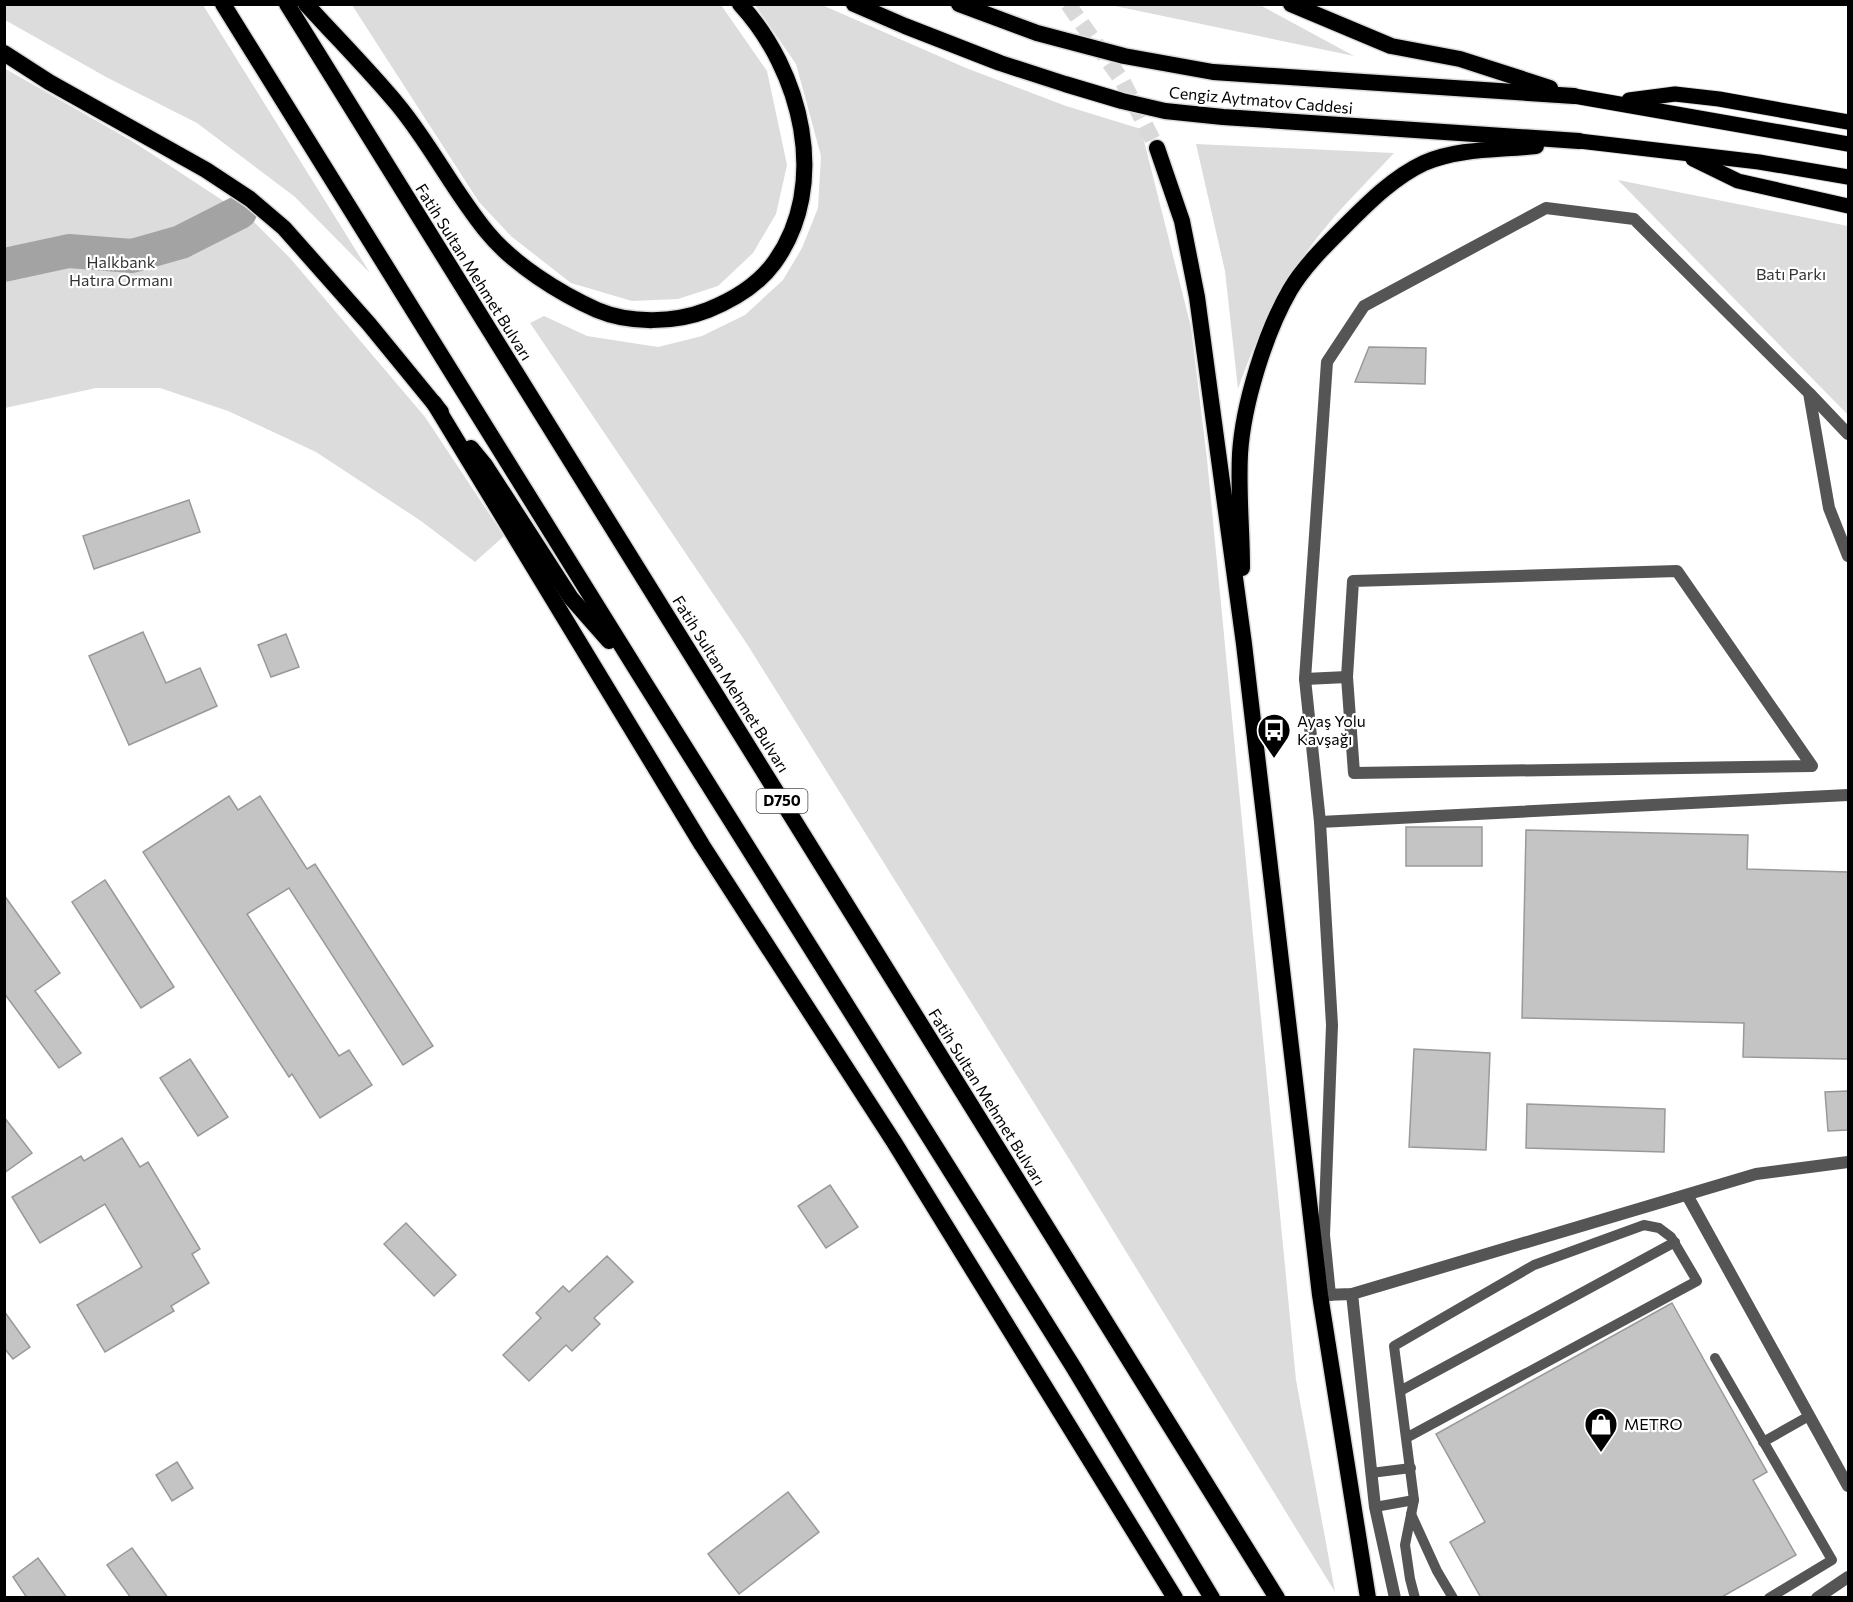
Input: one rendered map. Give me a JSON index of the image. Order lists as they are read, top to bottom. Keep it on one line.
{"streets":{"highway":["Cengiz Aytmatov Caddesi","Fatih Sultan Mehmet Bulvarı","D750"]},"parks":["Halkbank Hatıra Ormanı","Batı Parkı"],"places":{"bus stop":["Ayaş Yolu Kavşağı"],"shop":["METRO"]}}
